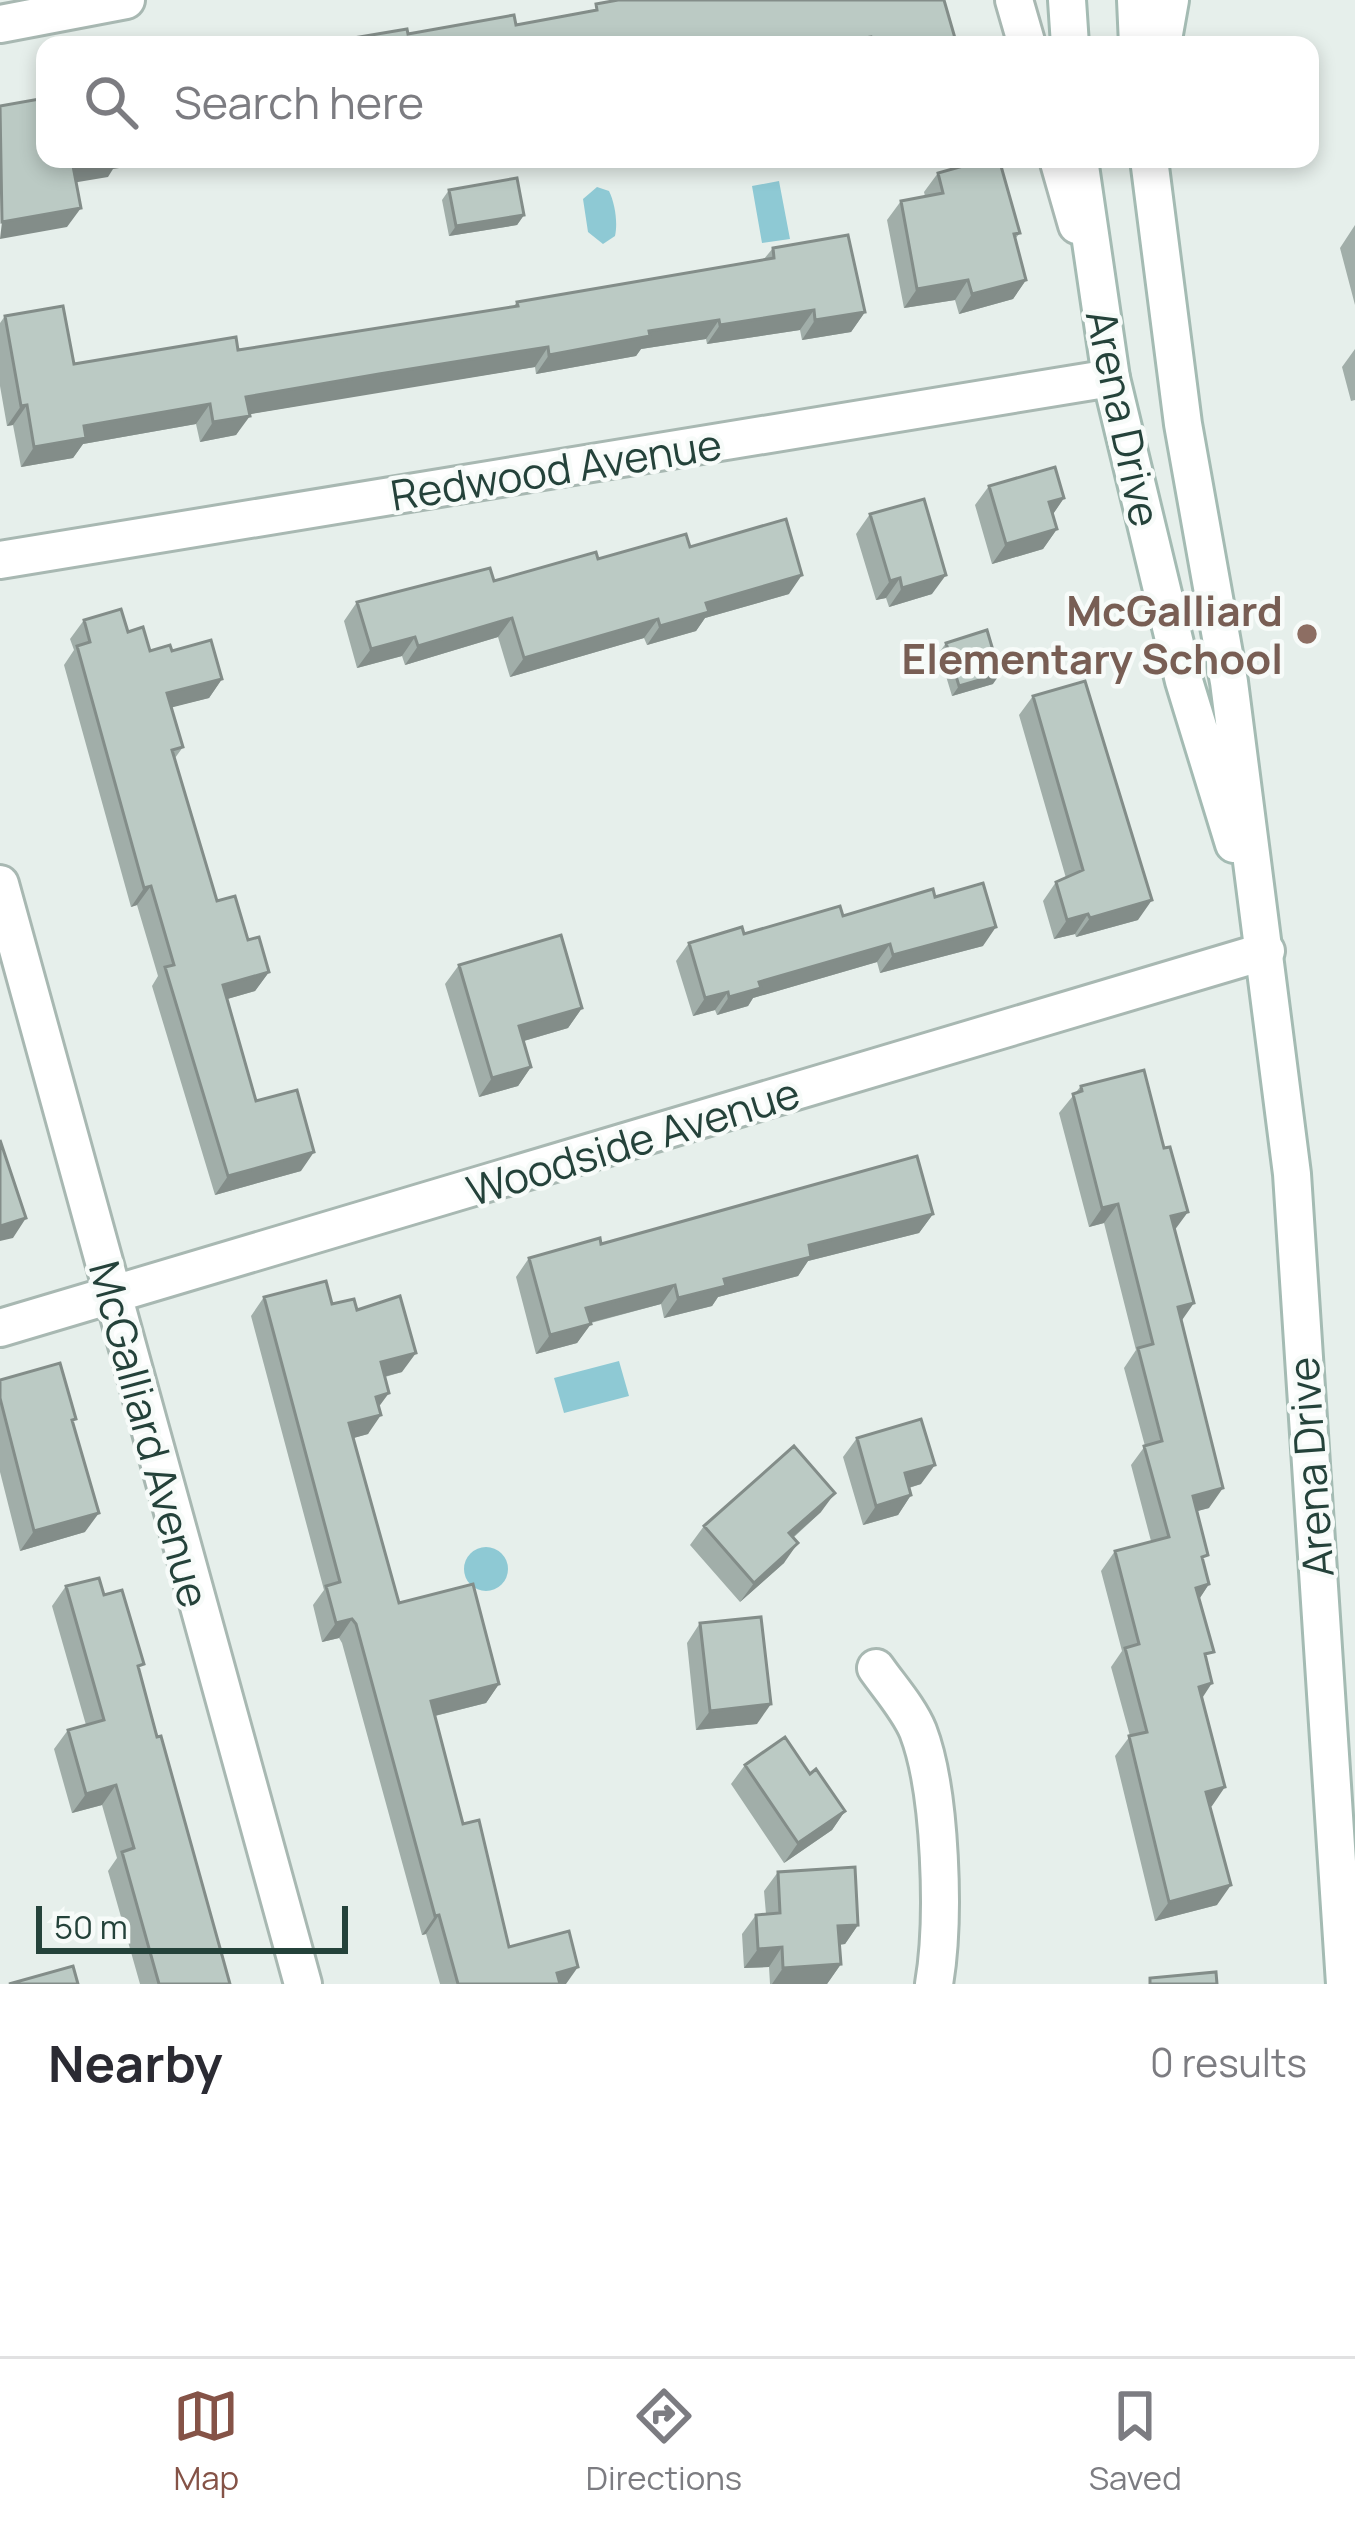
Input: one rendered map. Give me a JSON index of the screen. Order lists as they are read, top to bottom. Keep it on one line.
{"streets":{"street":["Arena Drive","Redwood Avenue","Woodside Avenue","McGalliard Avenue"]},"crossings":[["Arena Drive","Redwood Avenue"],["Arena Drive","Woodside Avenue"],["Woodside Avenue","McGalliard Avenue"]],"places":["McGalliard Elementary School"],"scale_bar":"50 m","page":{"search":"Search here","scale":"50 m","heading":["Nearby","0 results"],"nav":["Map","Directions","Saved"]}}
